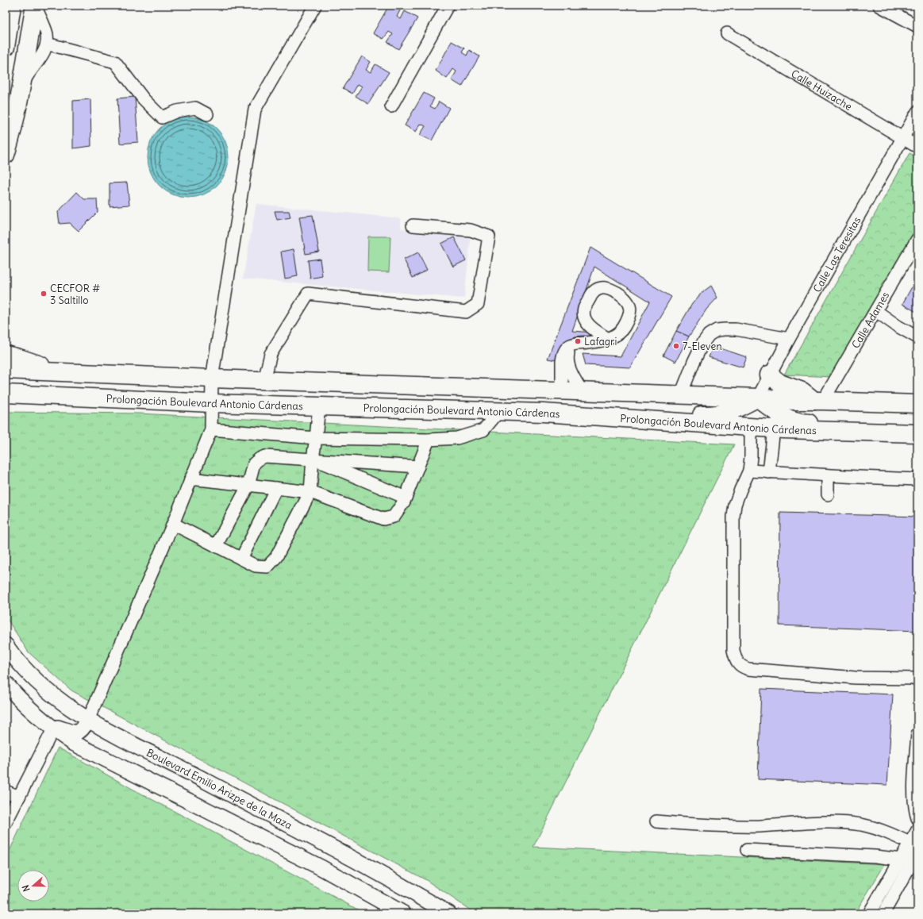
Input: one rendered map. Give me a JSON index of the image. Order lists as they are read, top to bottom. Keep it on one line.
{"streets":{"highway":["Prolongación Boulevard Antonio Cárdenas"],"main road":["Boulevard Emilio Arizpe de la Maza"],"street":["Calle Huizache","Calle Las Teresitas","Calle Adames"]},"crossings":[["Calle Huizache","Calle Las Teresitas"]],"places":["CECFOR # 3 Saltillo","Lafagri","7-Eleven"],"north":"left"}
